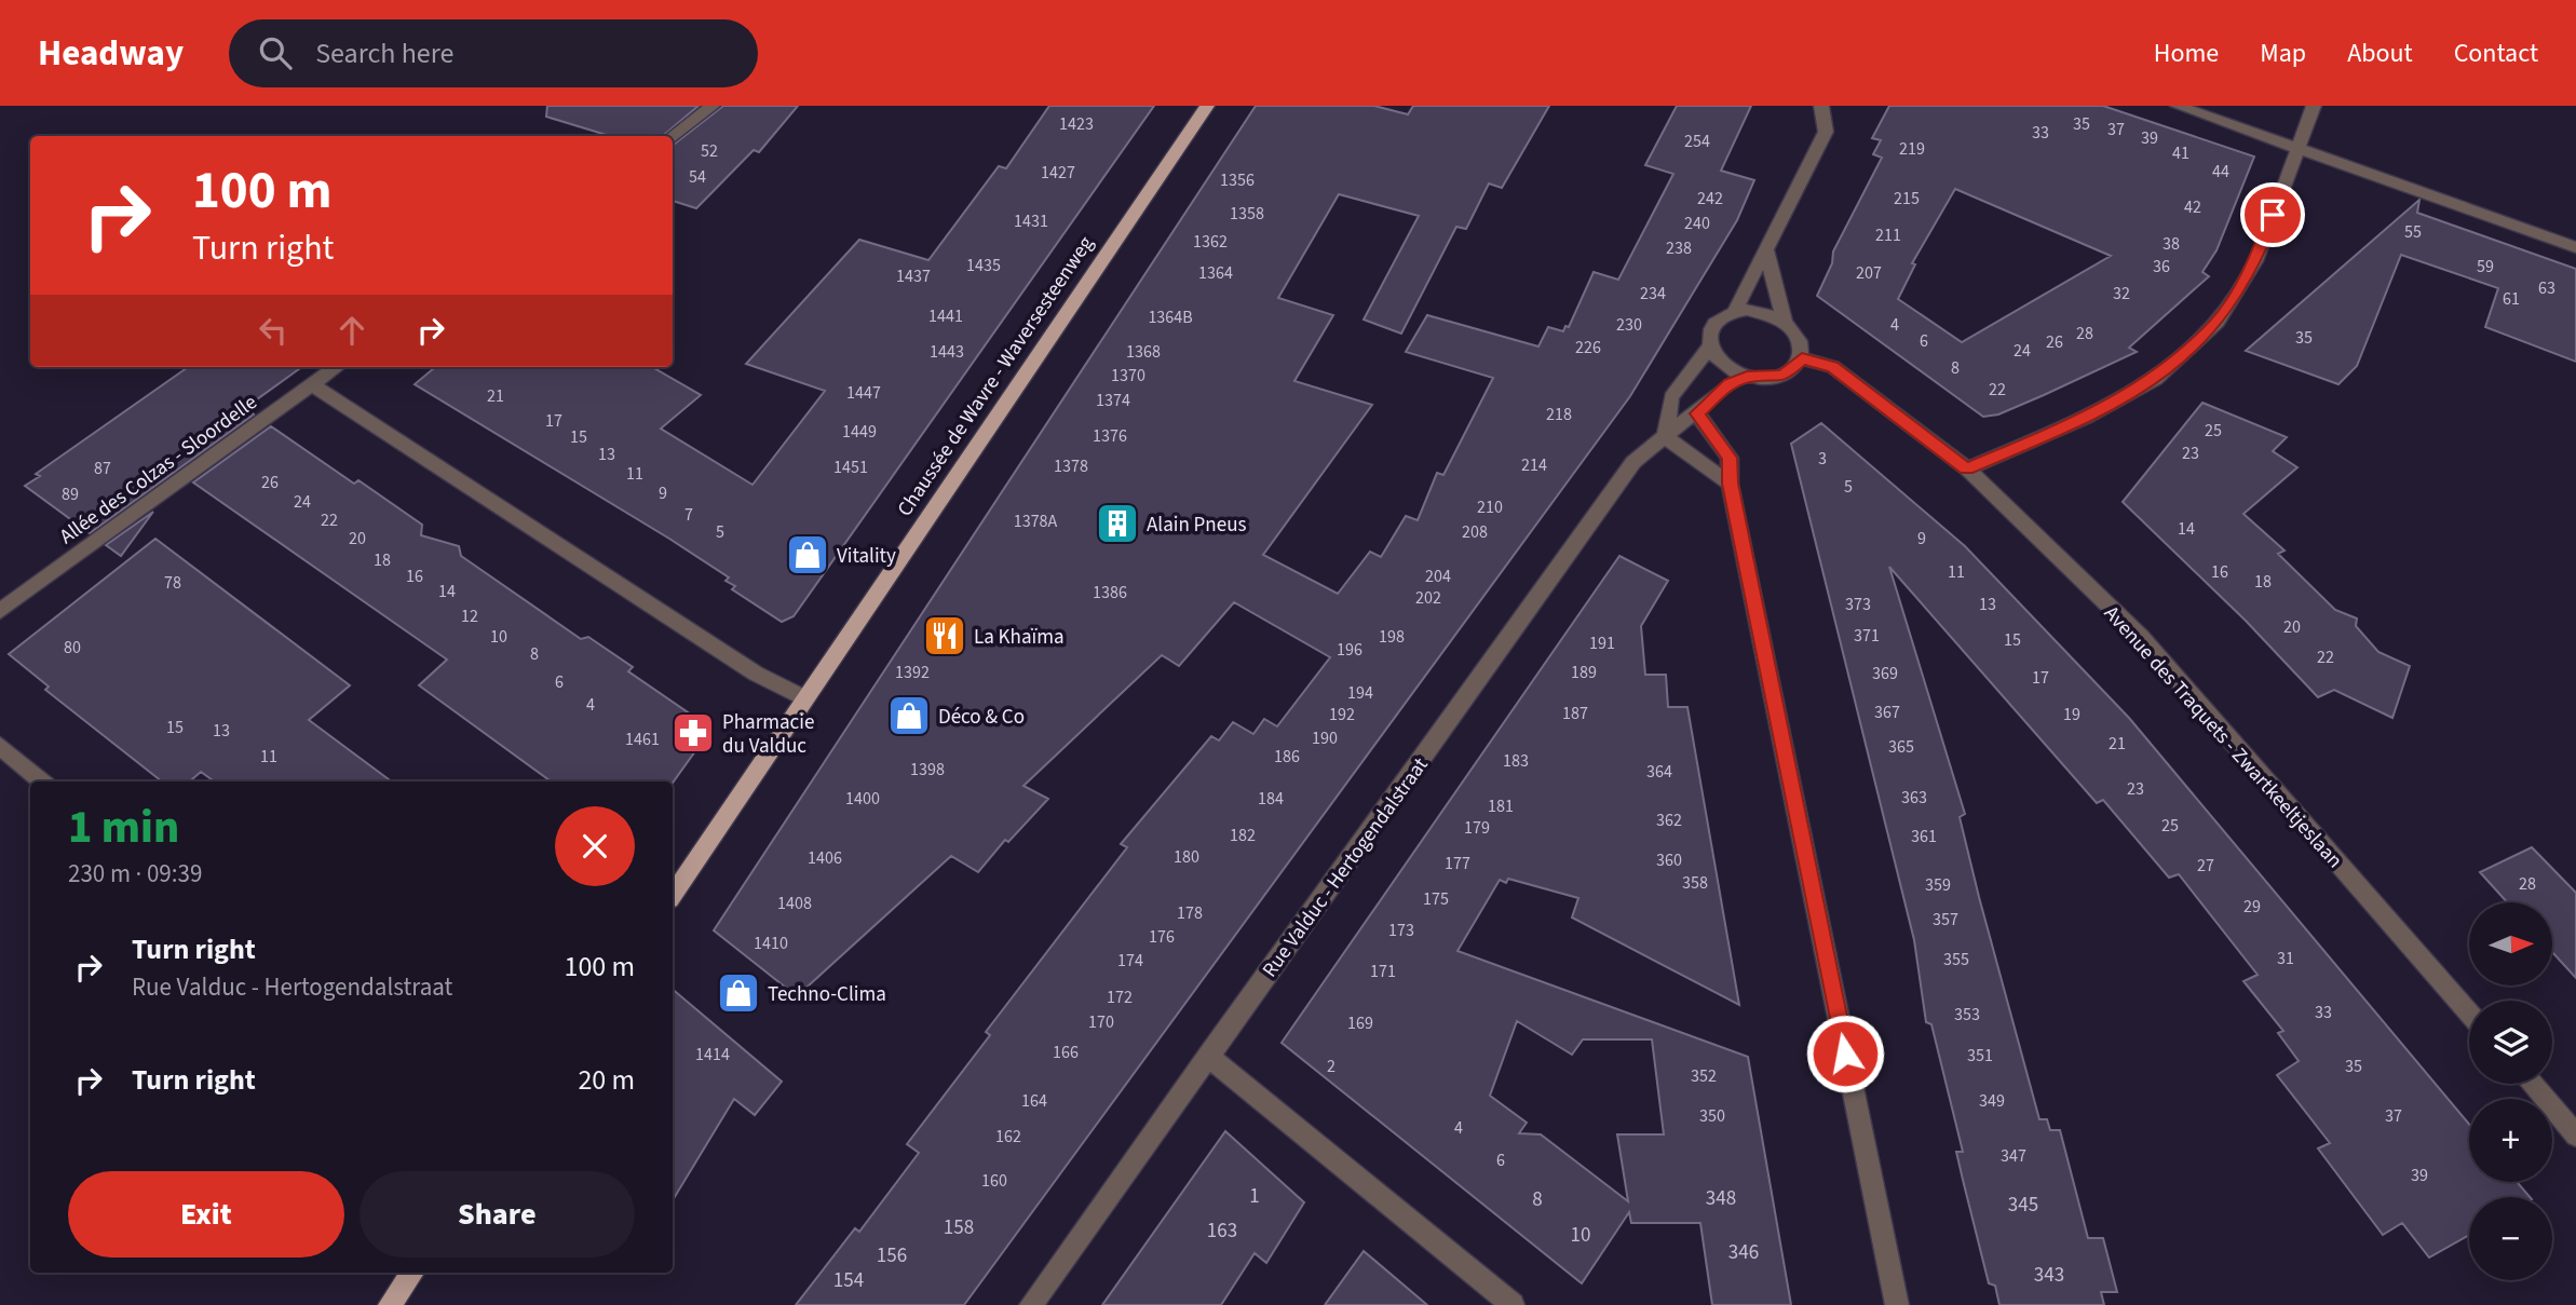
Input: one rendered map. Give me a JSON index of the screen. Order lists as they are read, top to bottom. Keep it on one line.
{"streets":{"main road":["Chaussée de Wavre - Waversesteenweg"],"street":["Allée des Colzas - Sloordelle","Avenue des Traquets - Zwartkeeltjeslaan","Rue Valduc - Hertogendalstraat"]},"crossings":[["Avenue des Traquets - Zwartkeeltjeslaan","Rue Valduc - Hertogendalstraat"]],"places":{"building":["Alain Pneus"],"shop":["Vitality","Déco & Co","Techno-Clima"],"restaurant":["La Khaïma"],"pharmacy":["Pharmacie du Valduc"]},"house_numbers":["1423","35","37","33","39","254","219","52","41","44","1427","54","1356","242","215","42","1358","1431","240","55","211","1362","38","238","1435","36","59","1364","207","1437","63","234","32","61","1441","1364B","230","4","28","35","6","26","226","24","1443","1368","8","1370","22","1447","21","1374","218","17","25","1449","1376","15","23","13","3","214","1378","1451","87","11","26","5","9","89","24","210","7","22","1378A","14","5","208","20","9","18","11","16","16","204","18","78","14","1386","202","373","13","12","20","371","10","198","15","191","80","196","8","22","1392","189","369","17","6","194","4","367","187","192","19","15","13","190","1461","21","365","11","186","183","1398","364","23","363","1400","184","181","362","25","179","182","361","180","1406","360","177","27","358","28","359","175","1408","29","178","357","173","176","1410","31","355","174","171","172","33","353","170","169","166","1414","351","2","35","352","164","349","350","37","4","162","347","6","39","160","1","348","8","345","158","163","10","346","156","343","154"],"north":"right","page":{"header":"Headway","search":"Search here","nav":["Home","Map","About","Contact"],"turn":["100 m","Turn right"],"heading":["1 min","230 m · 09:39"],"map_buttons":["+","−"],"list":[{"name":"Turn right","note":"Rue Valduc - Hertogendalstraat","value":"100 m"},{"name":"Turn right","value":"20 m"}],"buttons":["Exit","Share"]}}
